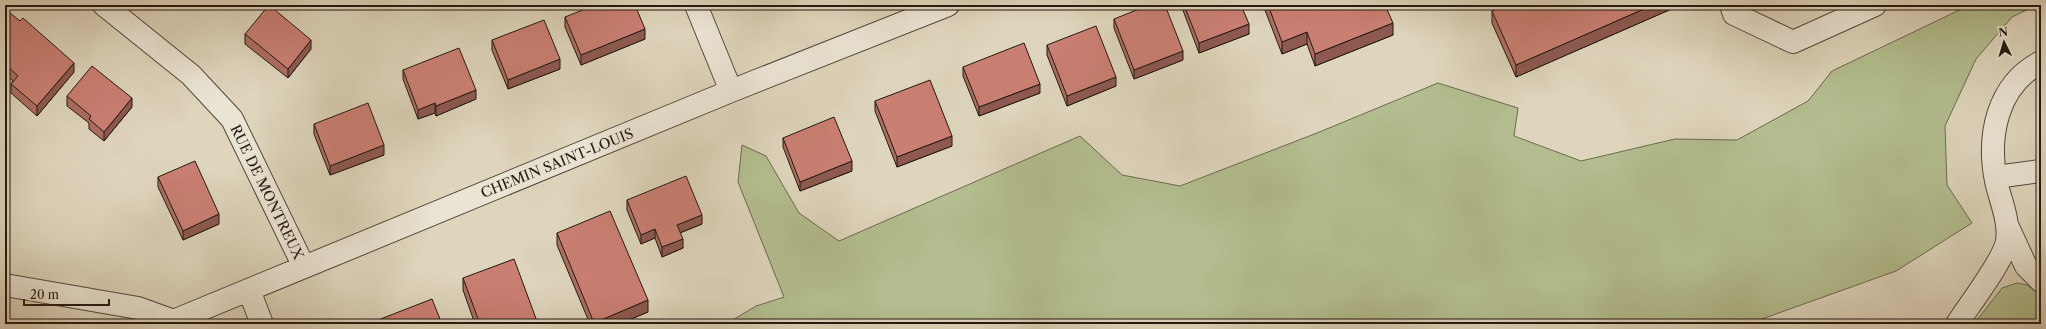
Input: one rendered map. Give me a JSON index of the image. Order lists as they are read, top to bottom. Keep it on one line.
{"streets":{"street":["CHEMIN SAINT-LOUIS","RUE DE MONTREUX"]},"crossings":[["CHEMIN SAINT-LOUIS","RUE DE MONTREUX"]],"scale_bar":"20 m","north":"top"}
